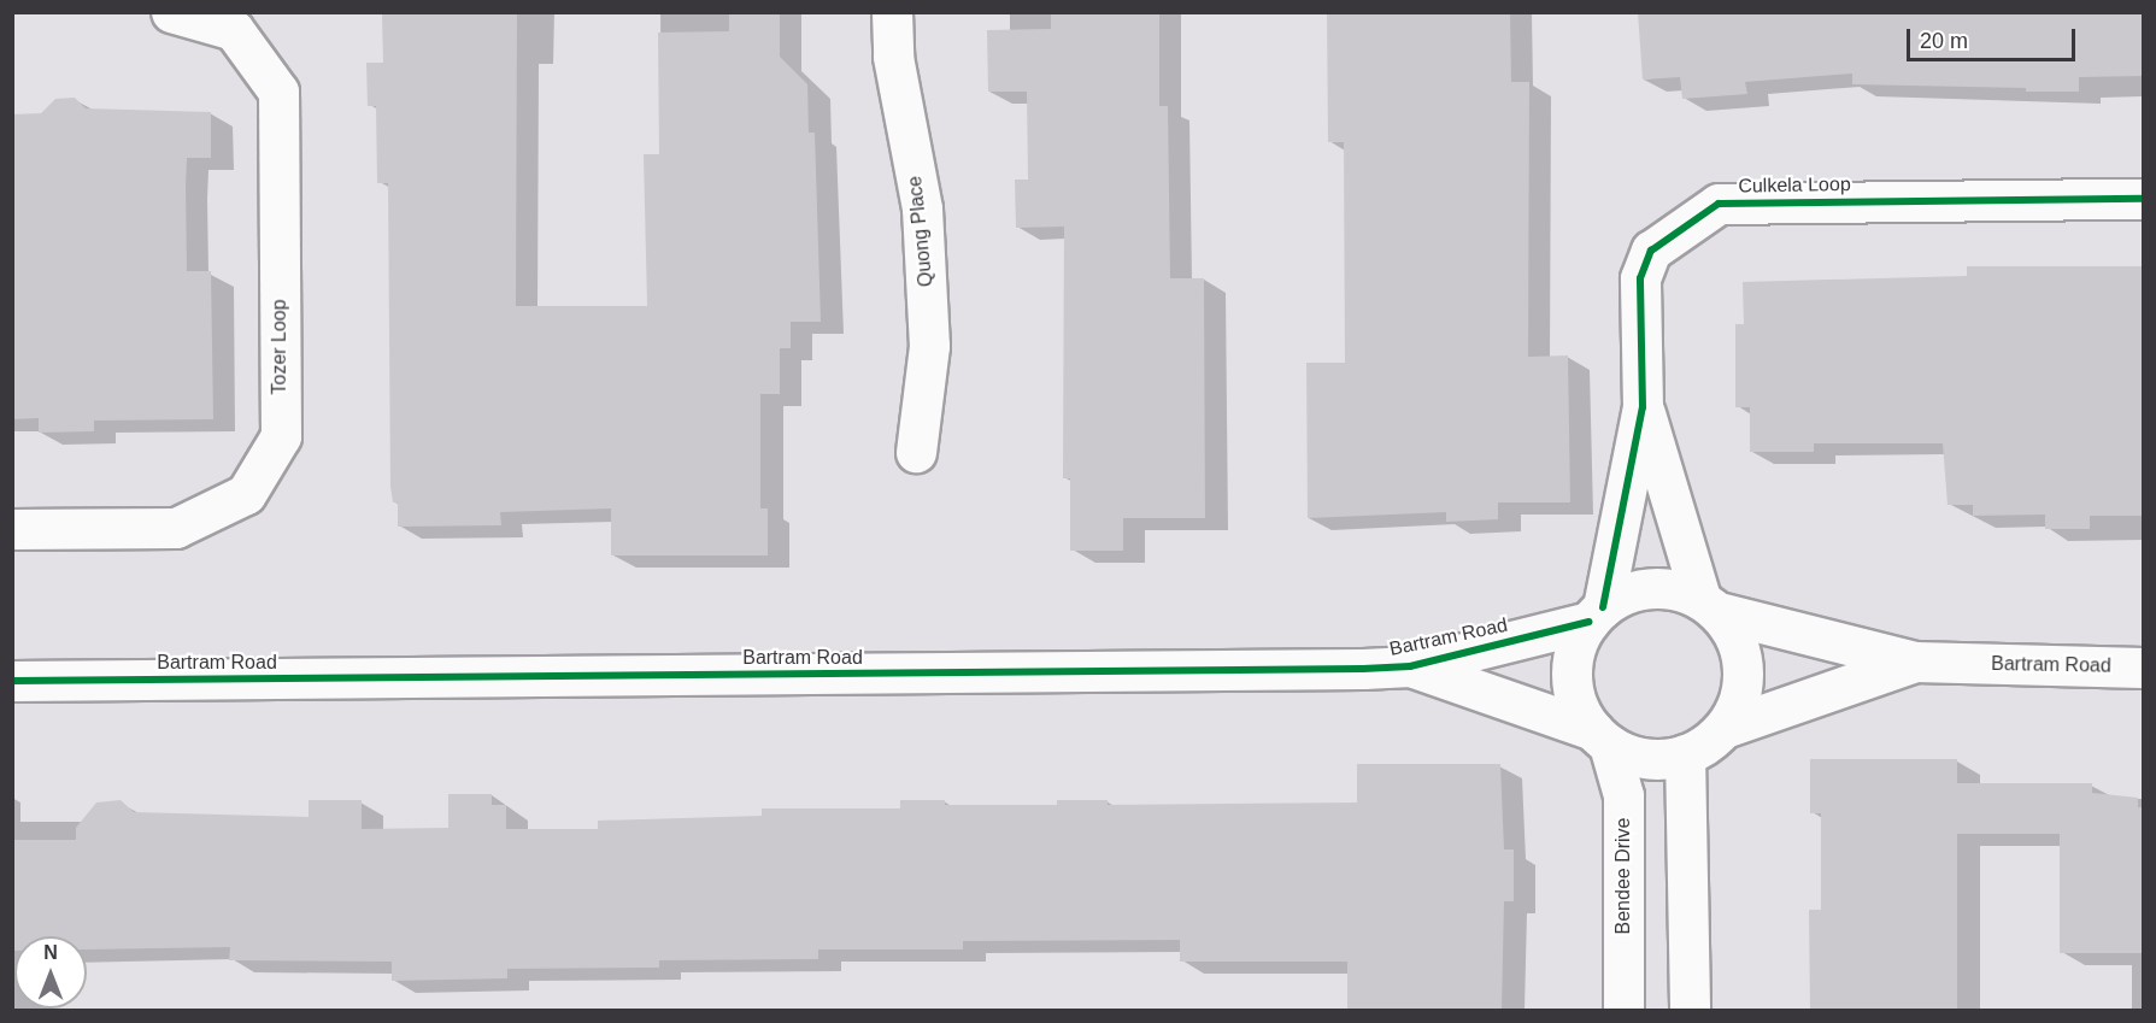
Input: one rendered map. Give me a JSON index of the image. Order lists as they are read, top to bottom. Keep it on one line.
{"streets":{"street":["Culkela Loop","Quong Place","Tozer Loop","Bartram Road","Bendee Drive"]},"crossings":[["Culkela Loop","Bartram Road"],["Culkela Loop","Bendee Drive"],["Bartram Road","Bendee Drive"]],"scale_bar":"20 m","north":"top"}
